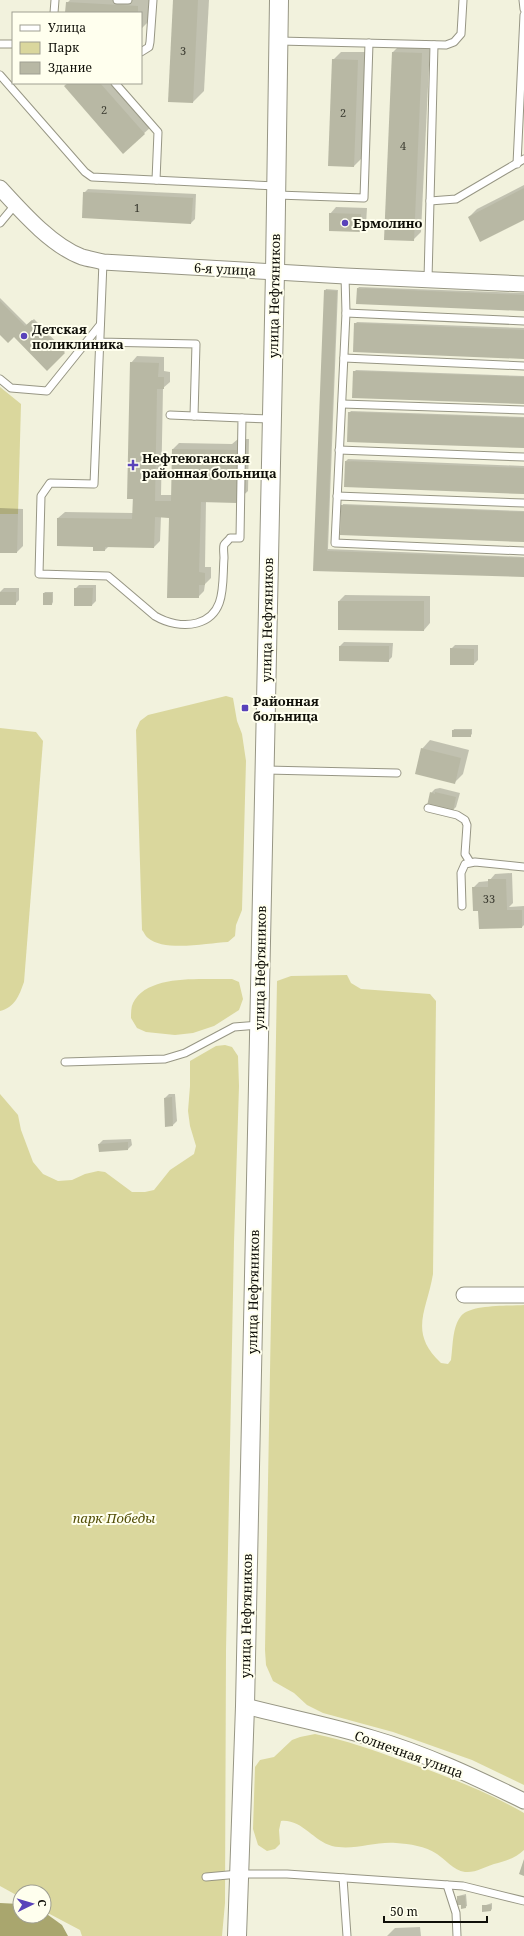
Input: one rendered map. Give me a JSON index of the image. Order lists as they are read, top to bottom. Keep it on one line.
{"streets":{"street":["6-я улица","улица Нефтяников","Солнечная улица"]},"crossings":[["6-я улица","улица Нефтяников"],["улица Нефтяников","Солнечная улица"]],"parks":["парк Победы"],"places":{"other":["Ермолино","Детская поликлиника"],"health":["Нефтеюганская районная больница"],"transit":["Районная больница"]},"house_numbers":["3","2","2","4","1","33"],"legend":["Улица","Парк","Здание"],"scale_bar":"50 m","north":"right"}
